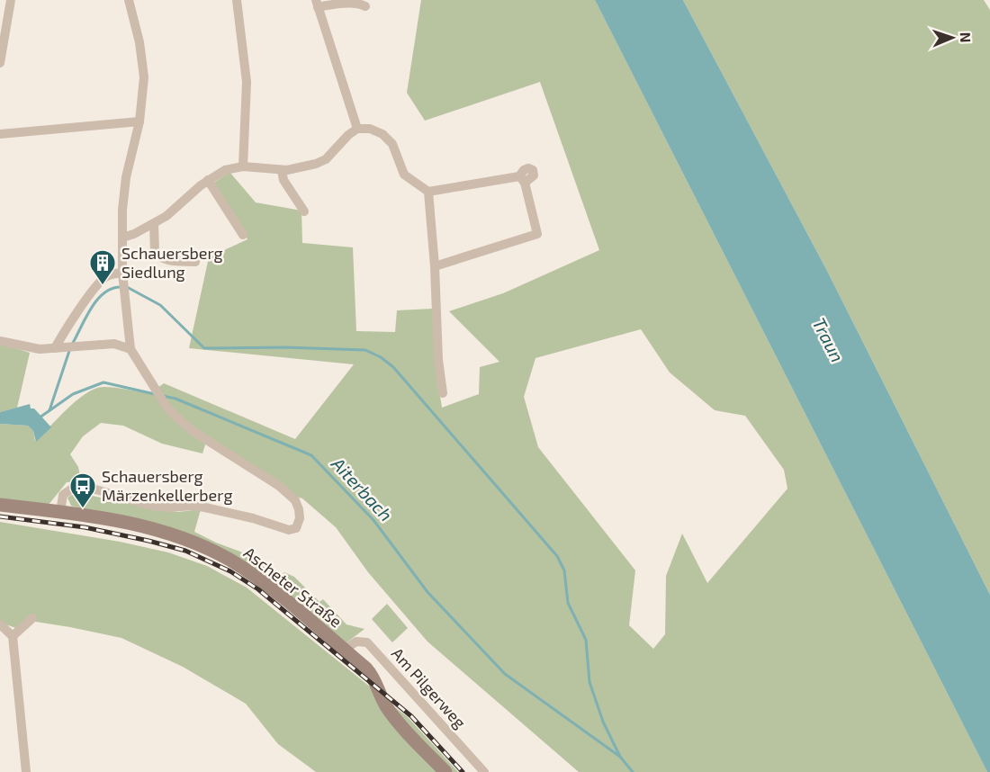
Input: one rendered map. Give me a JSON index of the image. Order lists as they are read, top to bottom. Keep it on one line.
{"streets":{"main road":["Ascheter Straße"],"street":["Am Pilgerweg"]},"crossings":[["Ascheter Straße","Am Pilgerweg"]],"water":["Traun","Aiterbach"],"places":{"building":["Schauersberg Siedlung"],"bus stop":["Schauersberg Märzenkellerberg"]},"north":"right"}
